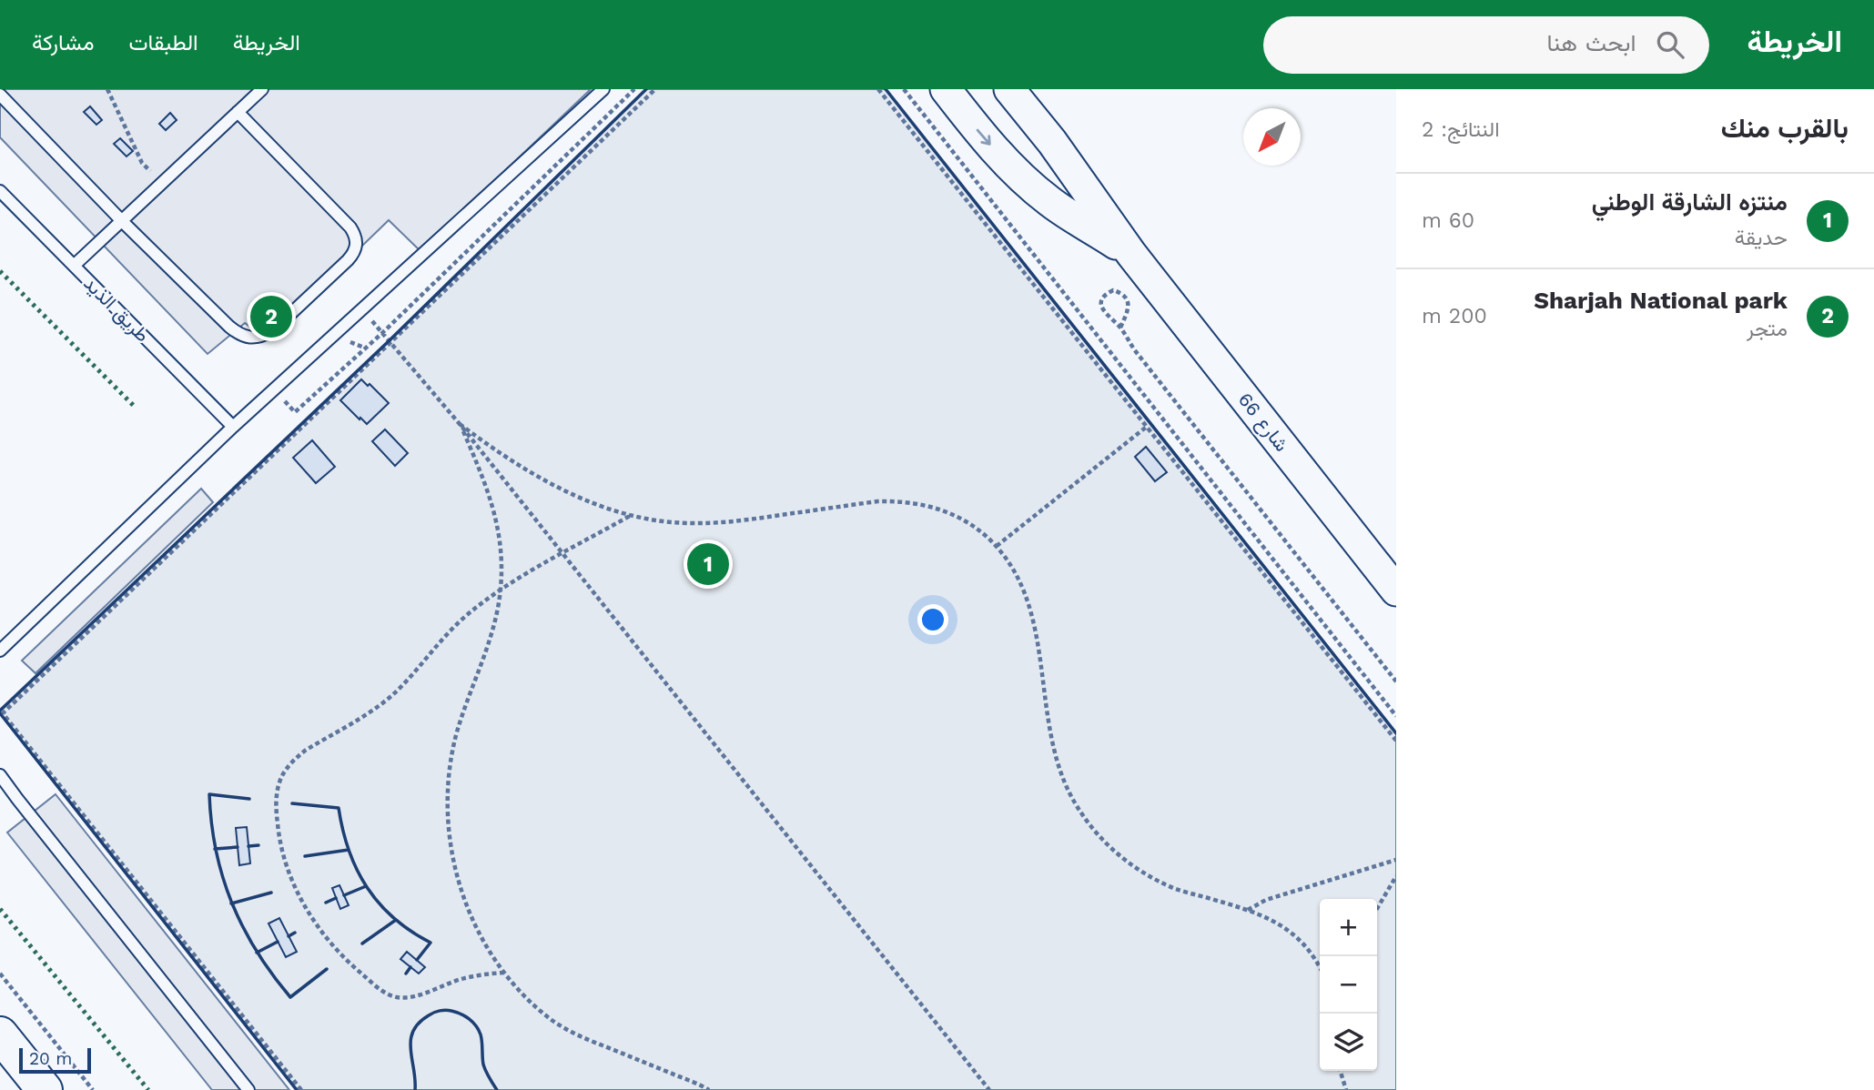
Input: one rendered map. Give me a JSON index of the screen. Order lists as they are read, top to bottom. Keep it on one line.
{"streets":{"street":["شارع 66"],"lane":["طريق الذيد"]},"scale_bar":"20 m","north":"bottom left","page":{"header":"الخريطة","search":"ابحث هنا","nav":["الخريطة","الطبقات","مشاركة"],"heading":["بالقرب منك","النتائج: 2"],"list":[{"mark":"1","name":"منتزه الشارقة الوطني","note":"حديقة","value":"60 m"},{"mark":"2","name":"Sharjah National park","note":"متجر","value":"200 m"}],"pins":["2","1"],"map_buttons":["+","−"],"scale":"20 m"}}
